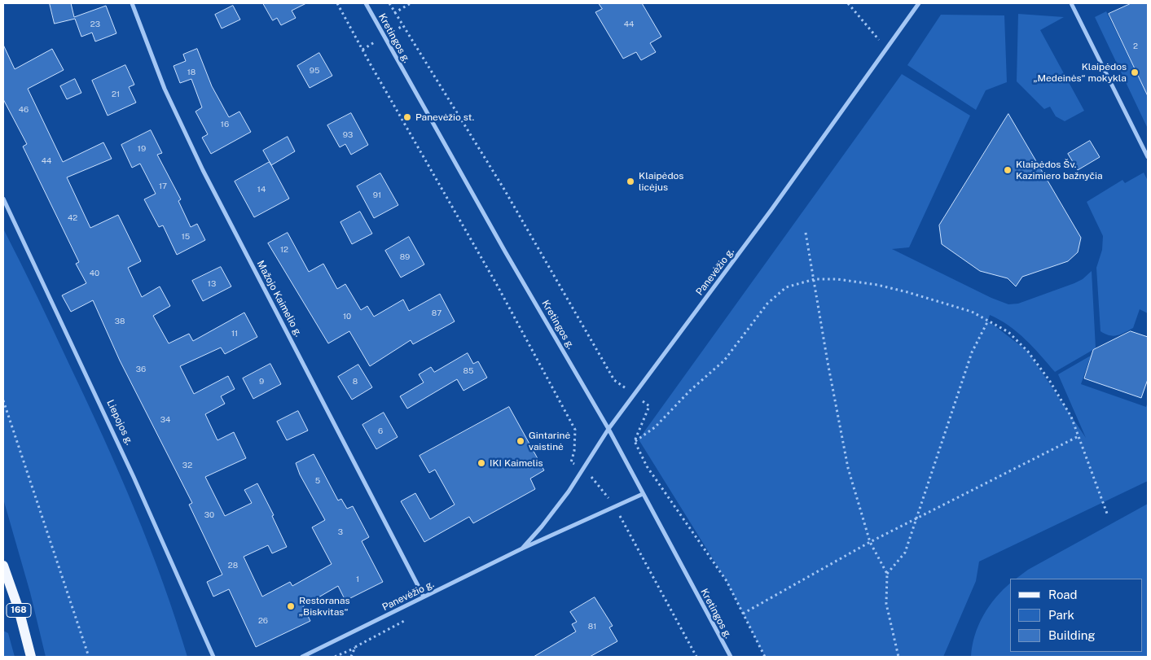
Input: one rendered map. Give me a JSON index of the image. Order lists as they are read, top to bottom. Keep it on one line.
{"streets":{"main road":["168"],"street":["Kretingos g.","Panevėžio g.","Mažojo Kaimelio g.","Liepojos g."]},"crossings":[["Kretingos g.","Panevėžio g."],["Panevėžio g.","Mažojo Kaimelio g."]],"places":["Klaipėdos „Medeinės“ mokykla","Panevėžio st.","Klaipėdos Šv. Kazimiero bažnyčia","Klaipėdos licėjus","Gintarinė vaistinė","IKI Kaimelis","Restoranas „Biskvitas“"],"house_numbers":["23","44","2","95","18","21","46","16","93","19","44","17","14","91","42","15","12","89","40","13","87","10","38","11","36","85","9","8","34","6","32","5","30","3","28","1","26","81"],"legend":["Road","Park","Building"]}
